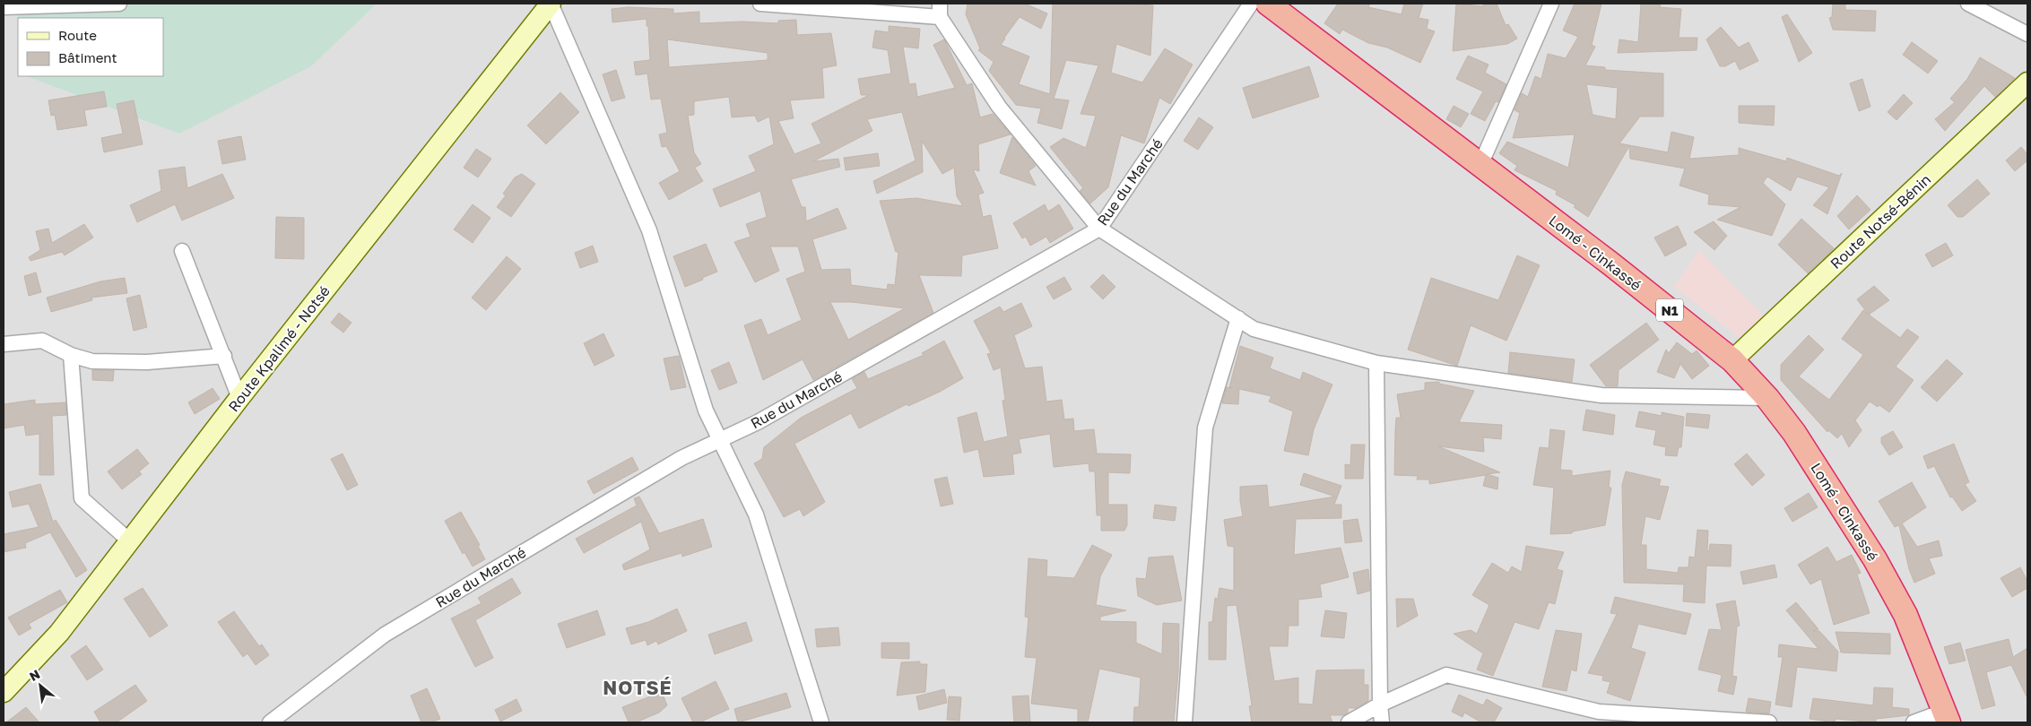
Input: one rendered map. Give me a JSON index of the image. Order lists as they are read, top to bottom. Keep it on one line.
{"streets":{"highway":["Lomé - Cinkassé","N1"],"main road":["Route Notsé-Bénin","Route Kpalimé - Notsé"],"street":["Rue du Marché"]},"crossings":[["Route Notsé-Bénin","Lomé - Cinkassé"]],"districts":["NOTSÉ"],"legend":["Route","Bâtiment"],"north":"top left"}
